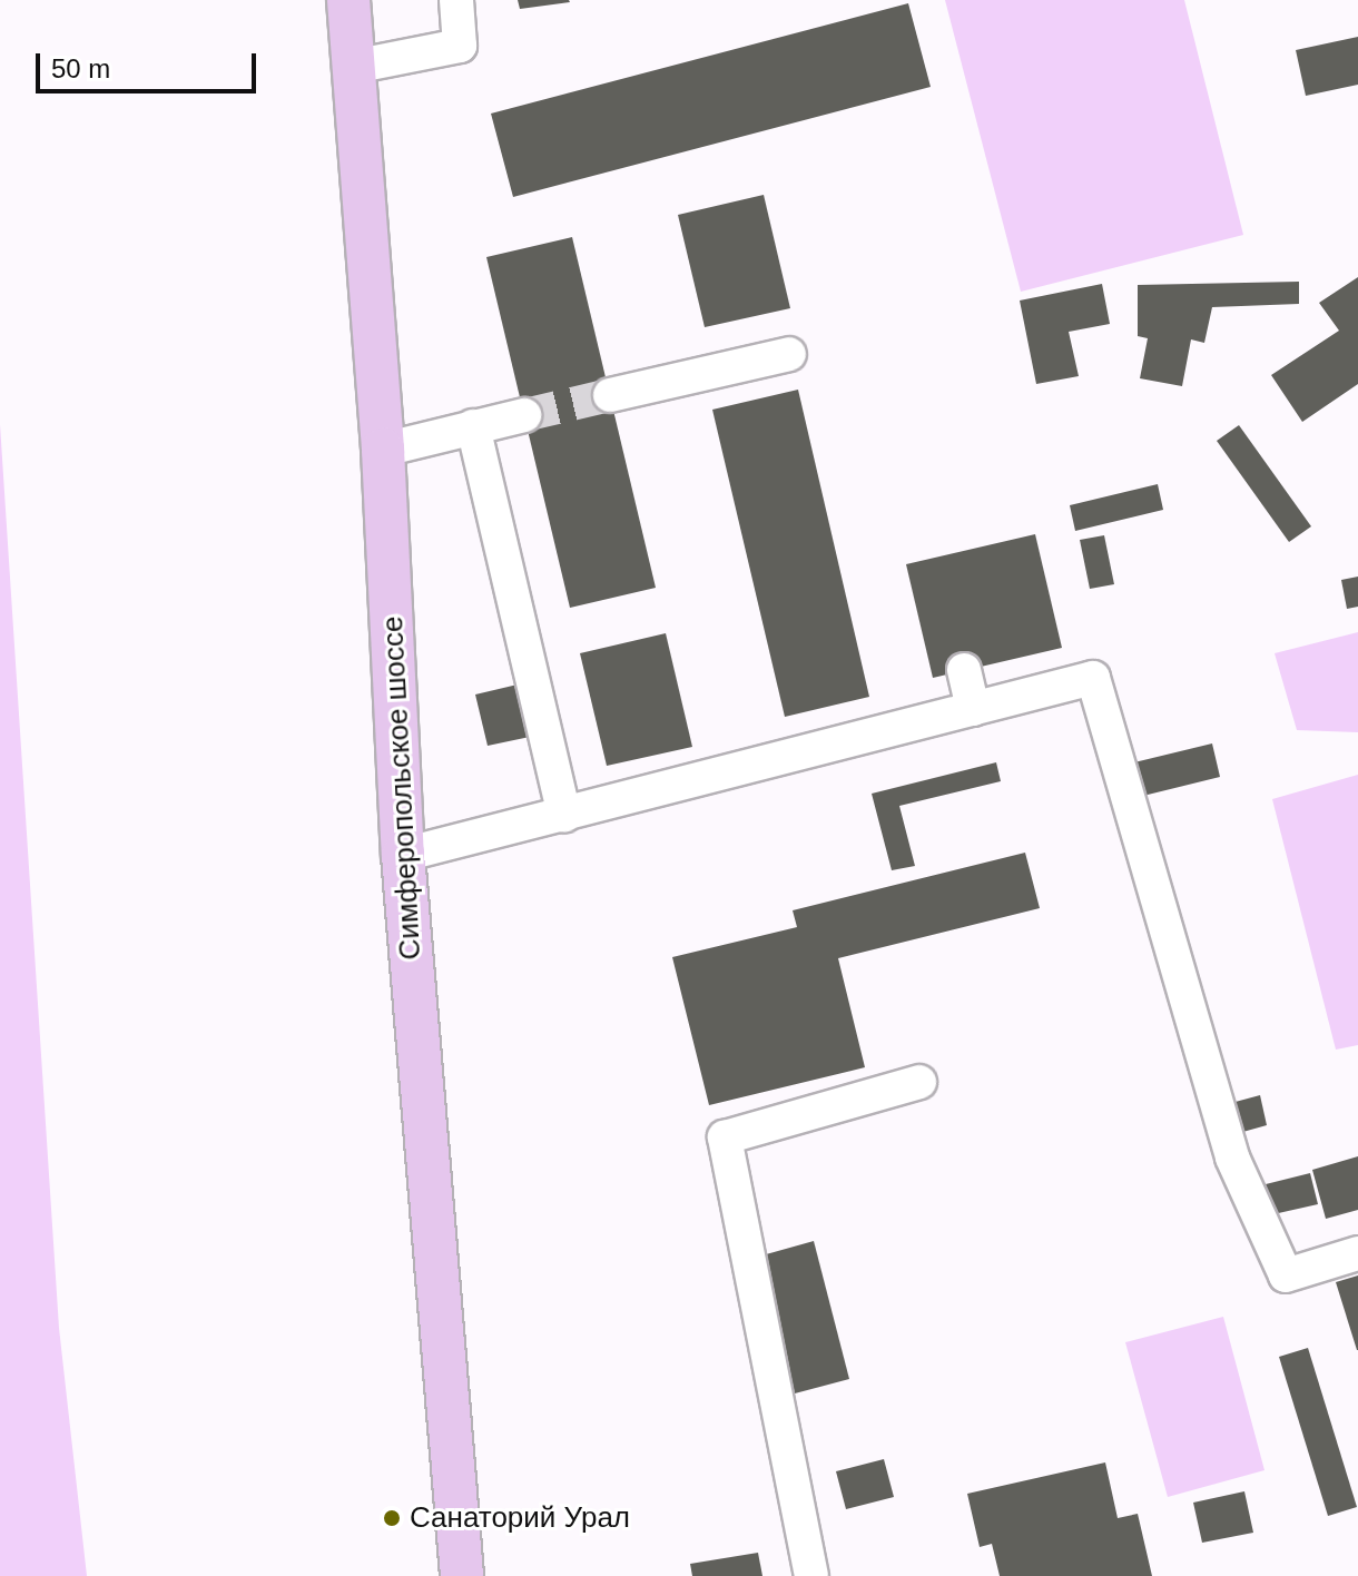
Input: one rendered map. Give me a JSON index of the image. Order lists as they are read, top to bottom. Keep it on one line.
{"streets":{"main road":["Симферопольское шоссе"]},"places":["Санаторий Урал"],"scale_bar":"50 m"}
